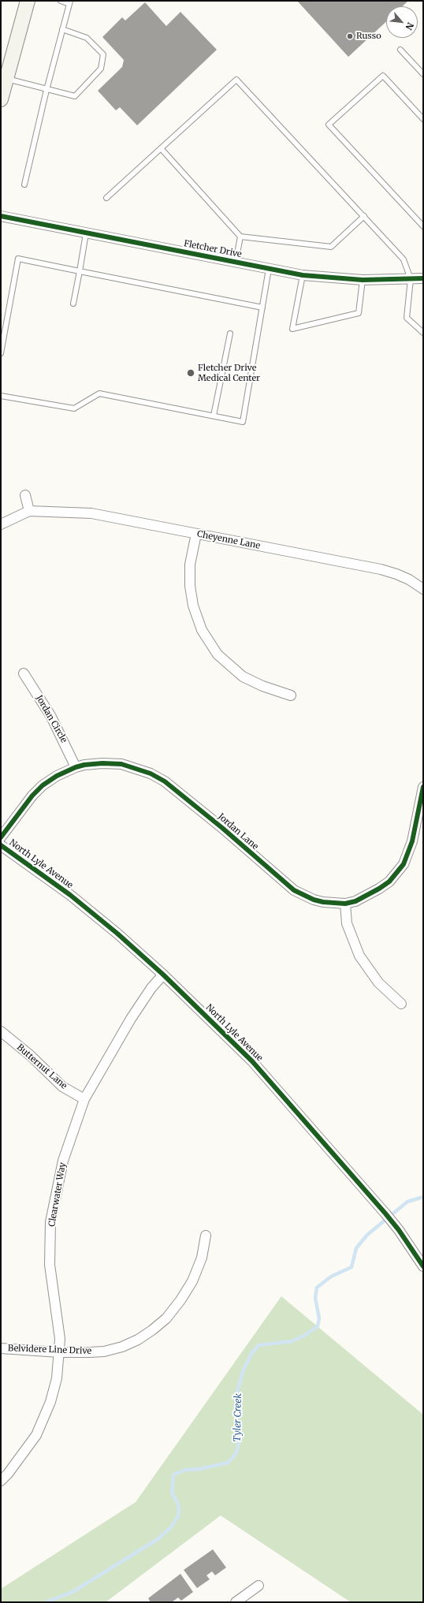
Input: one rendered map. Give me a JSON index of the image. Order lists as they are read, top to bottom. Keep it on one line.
{"streets":{"street":["Fletcher Drive","Cheyenne Lane","Jordan Circle","Jordan Lane","North Lyle Avenue","Butternut Lane","Clearwater Way","Belvidere Line Drive"]},"crossings":[["Jordan Circle","Jordan Lane"],["North Lyle Avenue","Clearwater Way"],["Butternut Lane","Clearwater Way"],["Clearwater Way","Belvidere Line Drive"]],"water":["Tyler Creek"],"places":["Russo","Fletcher Drive Medical Center"],"north":"bottom right"}
